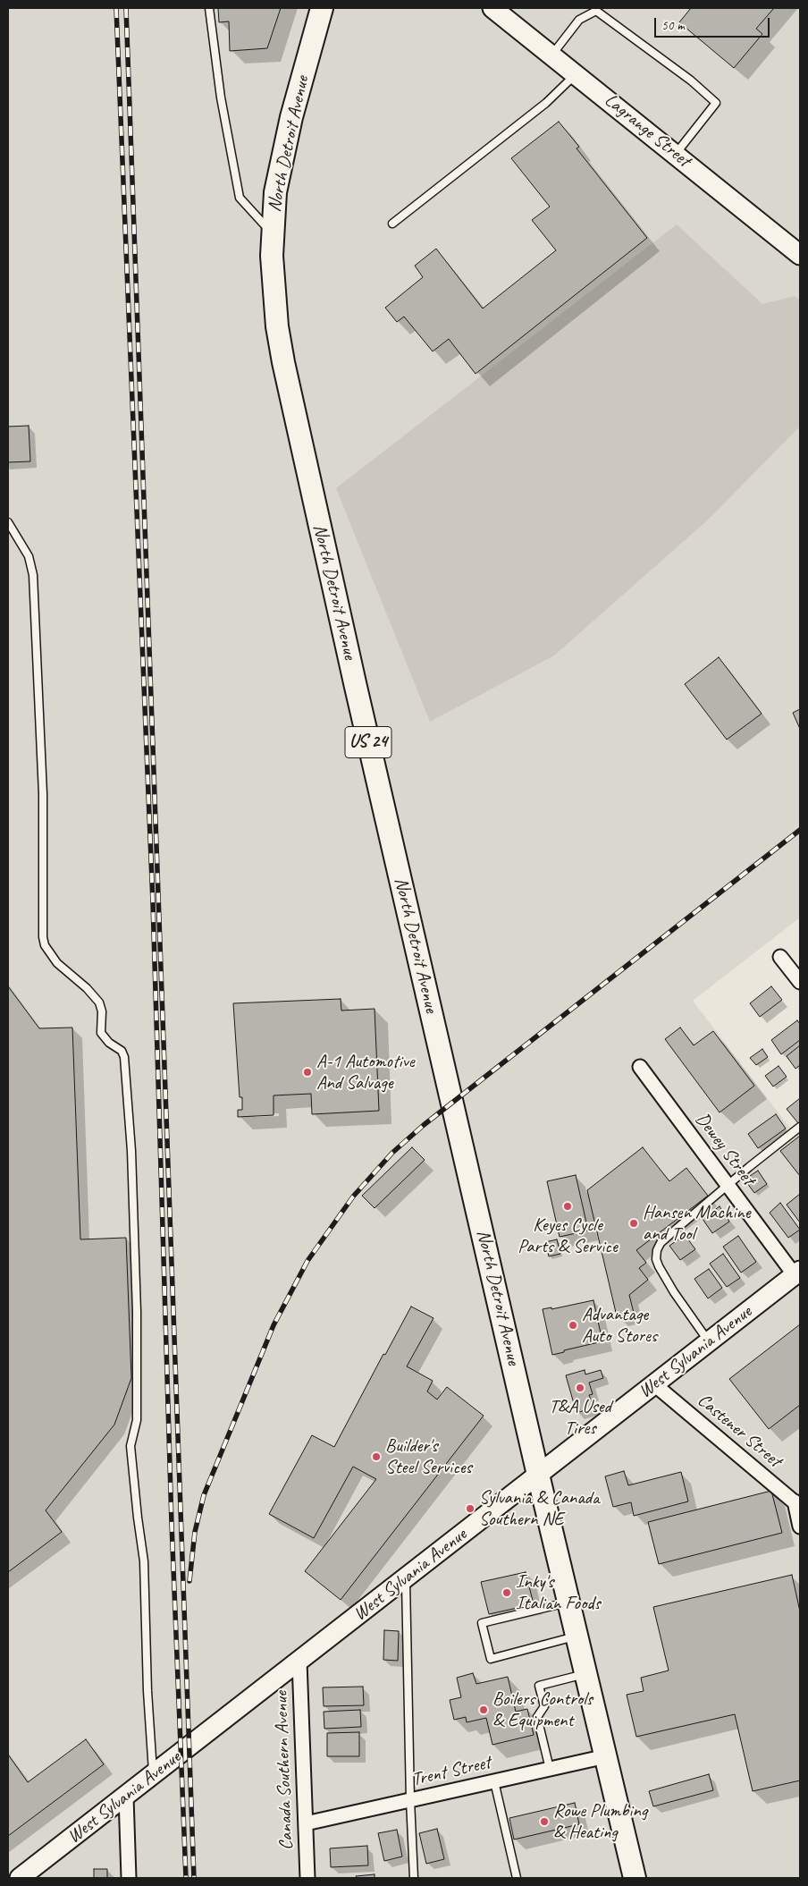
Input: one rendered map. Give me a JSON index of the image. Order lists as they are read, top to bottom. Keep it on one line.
{"streets":{"main road":["Lagrange Street","North Detroit Avenue","US 24","West Sylvania Avenue"],"street":["Dewey Street","Castener Street","Canada Southern Avenue","Trent Street"]},"crossings":[["North Detroit Avenue","West Sylvania Avenue"],["North Detroit Avenue","Trent Street"],["Dewey Street","West Sylvania Avenue"],["West Sylvania Avenue","Castener Street"],["West Sylvania Avenue","Canada Southern Avenue"],["Canada Southern Avenue","Trent Street"]],"places":["A-1 Automotive And Salvage","Keyes Cycle Parts & Service","Hansen Machine and Tool","Advantage Auto Stores","T&A Used Tires","Builder's Steel Services","Sylvania & Canada Southern NE","Inky's Italian Foods","Boilers Controls & Equipment","Rowe Plumbing & Heating"],"scale_bar":"50 m"}
